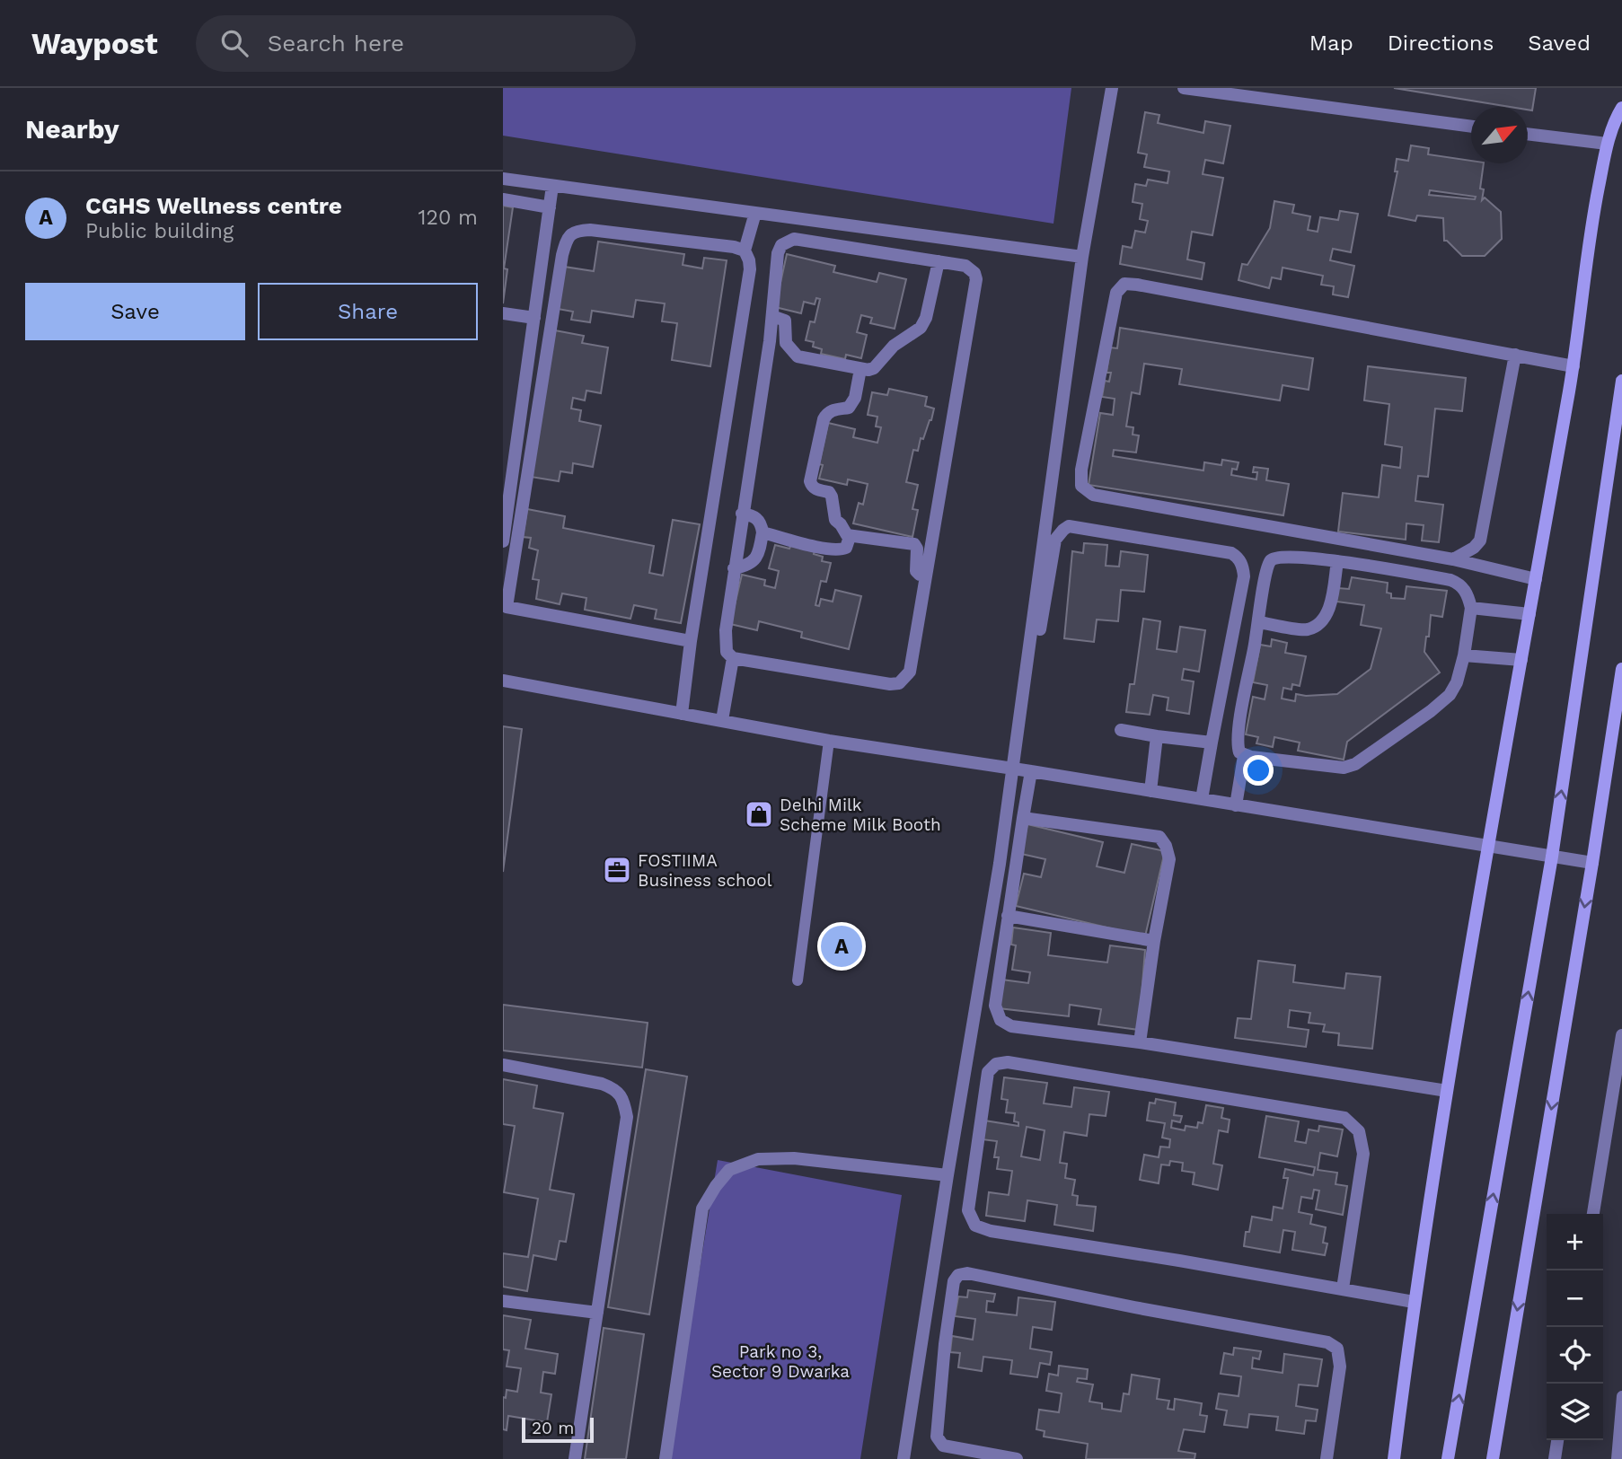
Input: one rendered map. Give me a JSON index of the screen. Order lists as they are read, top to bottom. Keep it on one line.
{"parks":["Park no 3, Sector 9 Dwarka"],"places":{"shop":["Delhi Milk Scheme Milk Booth"],"office":["FOSTIIMA Business school"]},"scale_bar":"20 m","north":"top right","page":{"header":"Waypost","search":"Search here","nav":["Map","Directions","Saved"],"heading":"Nearby","list":[{"mark":"A","name":"CGHS Wellness centre","note":"Public building","value":"120 m"}],"buttons":["Save","Share"],"pins":"A","map_buttons":["+","−"],"scale":"20 m"}}
